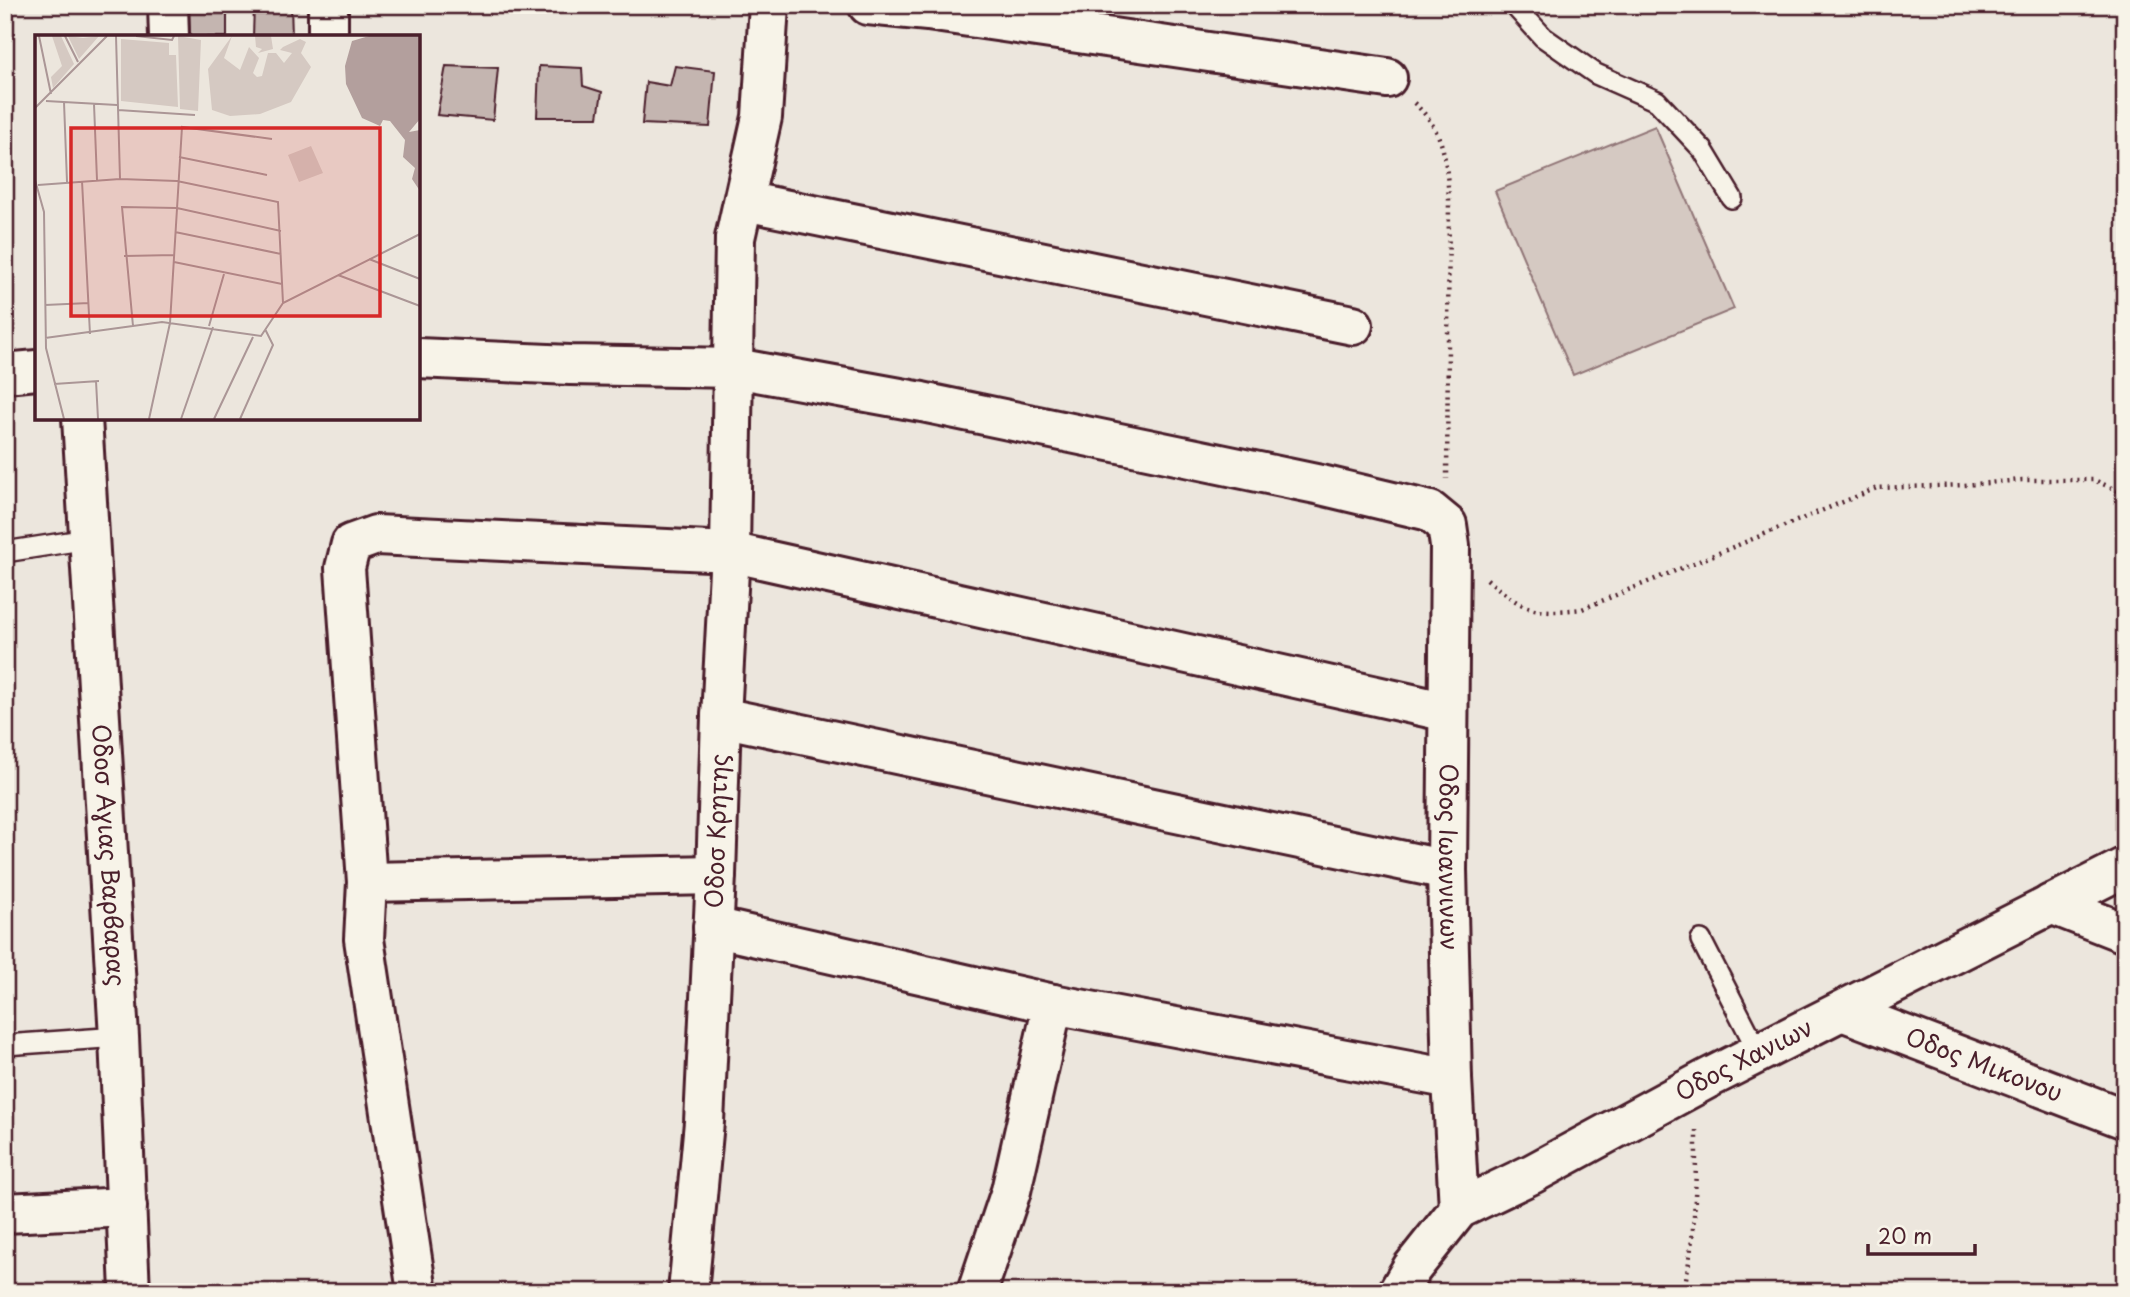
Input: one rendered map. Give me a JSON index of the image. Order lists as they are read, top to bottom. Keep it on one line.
{"streets":{"street":["Οδοσ Κρητης","Οδοσ Αγιας Βαρβαρας","Οδος Ιωαννινων","Οδος Χανιων","Οδος Μικονου"]},"crossings":[["Οδος Ιωαννινων","Οδος Χανιων"],["Οδος Χανιων","Οδος Μικονου"]],"scale_bar":"20 m"}
